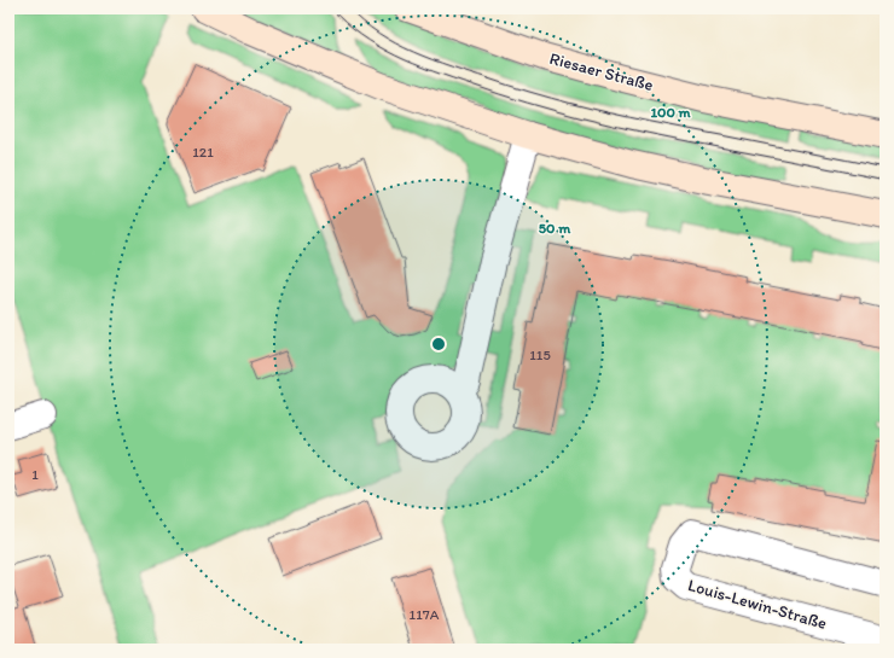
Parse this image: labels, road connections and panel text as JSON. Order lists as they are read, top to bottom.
{
  "streets": {
    "main road": ["Riesaer Straße"],
    "street": ["Louis-Lewin-Straße"]
  },
  "house_numbers": [
    "121",
    "115",
    "1",
    "117A"
  ],
  "rings": ["100 m", "50 m"]
}
